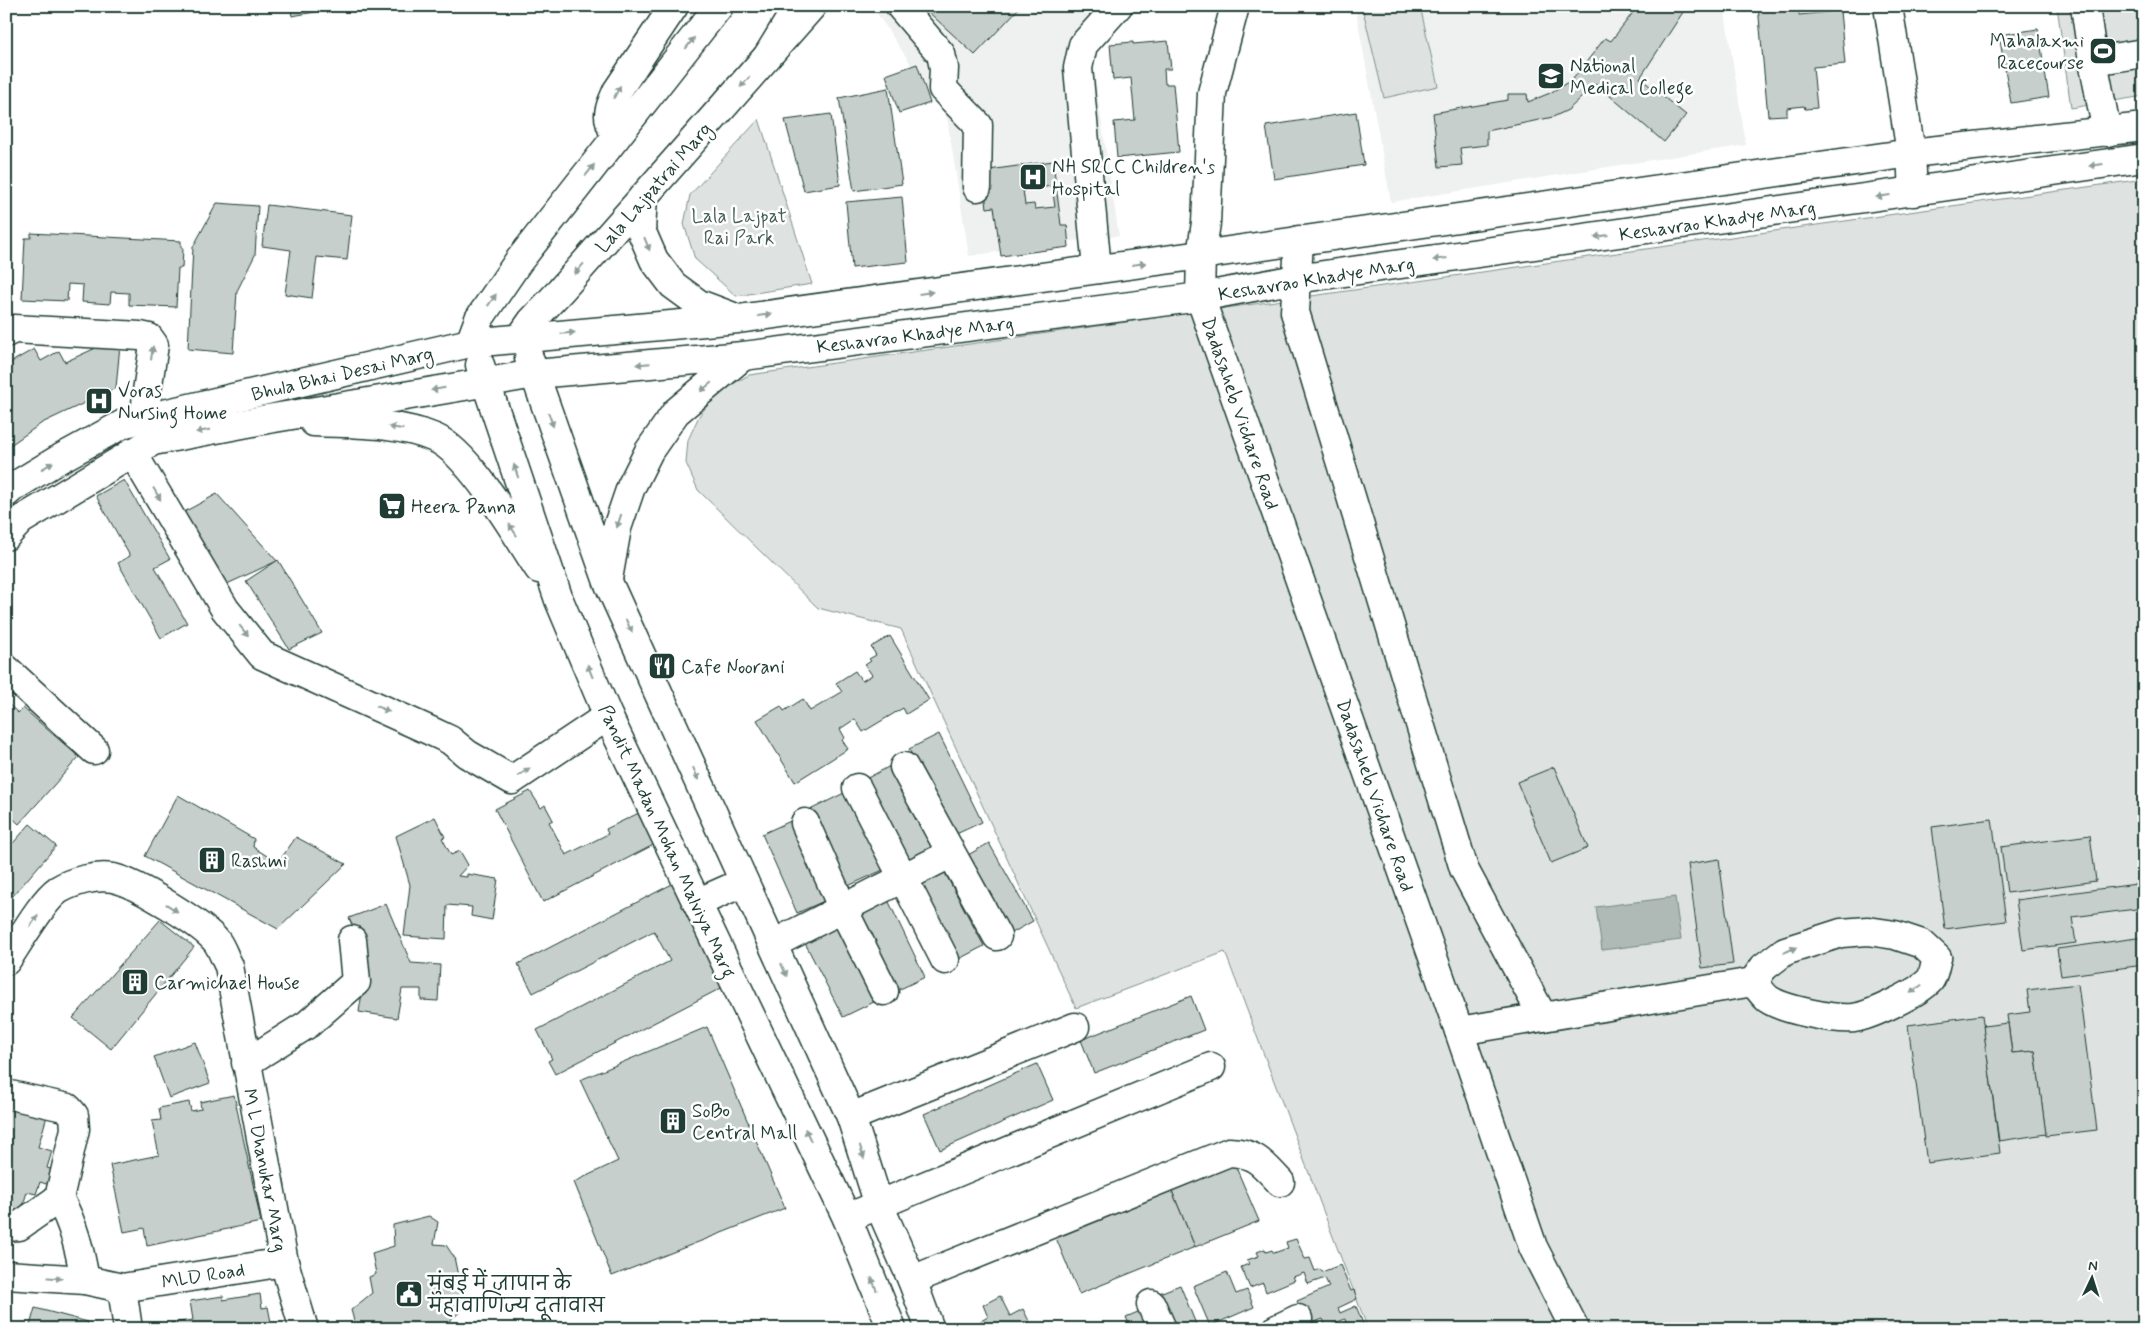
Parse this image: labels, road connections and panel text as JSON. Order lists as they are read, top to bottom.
{
  "streets": {
    "main road": [
      "Lala Lajpatrai Marg",
      "Keshavrao Khadye Marg",
      "Bhula Bhai Desai Marg",
      "Dadasaheb Vichare Road",
      "Pandit Madan Mohan Malviya Marg",
      "M L Dhanukar Marg",
      "MLD Road"
    ]
  },
  "crossings": [
    ["Lala Lajpatrai Marg", "Keshavrao Khadye Marg"],
    ["Lala Lajpatrai Marg", "Bhula Bhai Desai Marg"],
    ["Keshavrao Khadye Marg", "Bhula Bhai Desai Marg"],
    ["Keshavrao Khadye Marg", "Dadasaheb Vichare Road"],
    ["Keshavrao Khadye Marg", "Pandit Madan Mohan Malviya Marg"],
    ["Bhula Bhai Desai Marg", "Pandit Madan Mohan Malviya Marg"],
    ["M L Dhanukar Marg", "MLD Road"]
  ],
  "parks": ["Lala Lajpat Rai Park"],
  "places": {
    "sports": ["Mahalaxmi Racecourse"],
    "school or university": ["National Medical College"],
    "hospital": ["NH SRCC Children's Hospital", "Voras Nursing Home"],
    "supermarket": ["Heera Panna"],
    "restaurant": ["Cafe Noorani"],
    "building": ["Rashmi", "Carmichael House", "SoBo Central Mall"],
    "public building": ["मुंबई में जापान के महावाणिज्य दूतावास"]
  },
  "north": "top"
}
